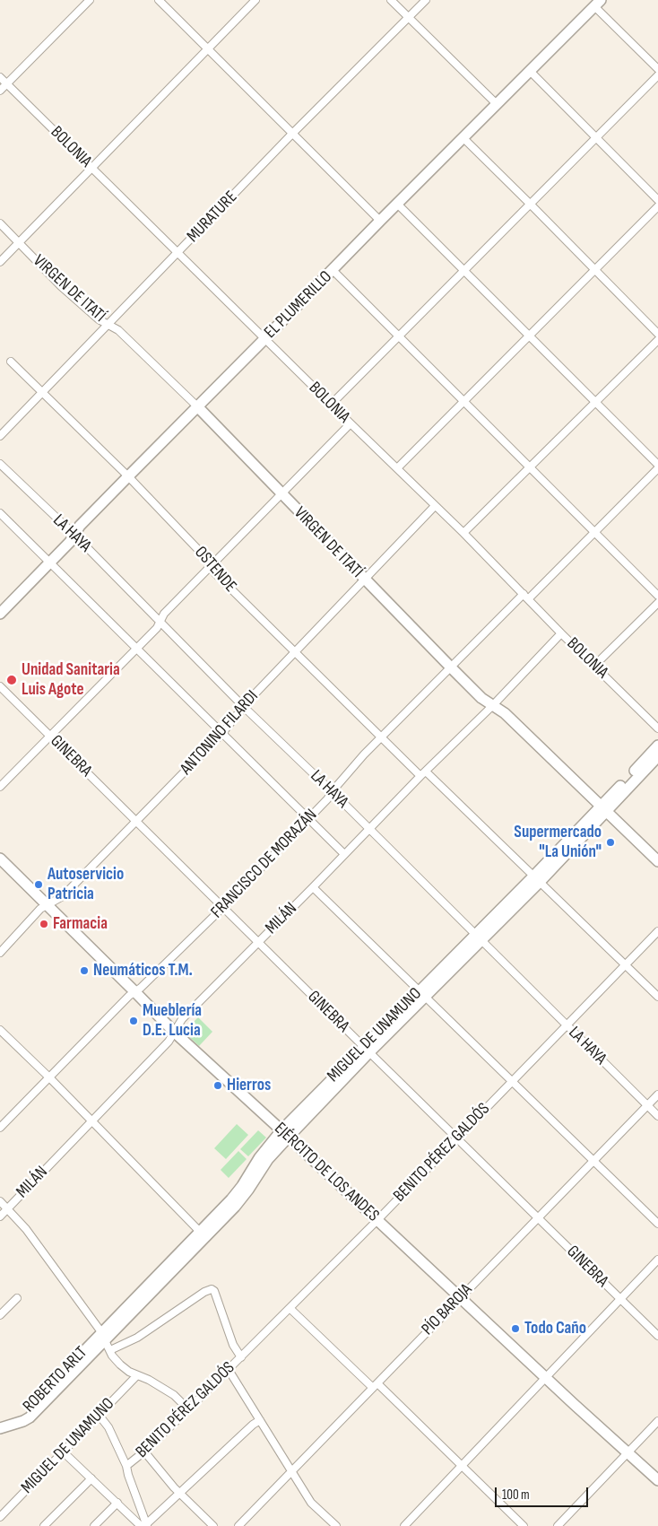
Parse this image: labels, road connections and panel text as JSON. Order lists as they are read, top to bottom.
{
  "streets": {
    "street": [
      "BOLONIA",
      "MURATURE",
      "VIRGEN DE ITATÍ",
      "EL PLUMERILLO",
      "LA HAYA",
      "OSTENDE",
      "ANTONINO FILARDI",
      "GINEBRA",
      "FRANCISCO DE MORAZÁN",
      "MILÁN",
      "MIGUEL DE UNAMUNO",
      "BENITO PÉREZ GALDÓS",
      "EJÉRCITO DE LOS ANDES",
      "PÍO BAROJA",
      "ROBERTO ARLT"
    ]
  },
  "crossings": [
    ["BOLONIA", "MURATURE"],
    ["BOLONIA", "EL PLUMERILLO"],
    ["BOLONIA", "ANTONINO FILARDI"],
    ["BOLONIA", "FRANCISCO DE MORAZÁN"],
    ["BOLONIA", "MILÁN"],
    ["MURATURE", "VIRGEN DE ITATÍ"],
    ["MURATURE", "OSTENDE"],
    ["VIRGEN DE ITATÍ", "EL PLUMERILLO"],
    ["VIRGEN DE ITATÍ", "ANTONINO FILARDI"],
    ["VIRGEN DE ITATÍ", "FRANCISCO DE MORAZÁN"],
    ["VIRGEN DE ITATÍ", "MILÁN"],
    ["VIRGEN DE ITATÍ", "MIGUEL DE UNAMUNO"],
    ["EL PLUMERILLO", "LA HAYA"],
    ["EL PLUMERILLO", "OSTENDE"],
    ["LA HAYA", "ANTONINO FILARDI"],
    ["LA HAYA", "FRANCISCO DE MORAZÁN"],
    ["LA HAYA", "MILÁN"],
    ["LA HAYA", "MIGUEL DE UNAMUNO"],
    ["LA HAYA", "BENITO PÉREZ GALDÓS"],
    ["LA HAYA", "PÍO BAROJA"],
    ["OSTENDE", "ANTONINO FILARDI"],
    ["OSTENDE", "FRANCISCO DE MORAZÁN"],
    ["OSTENDE", "MILÁN"],
    ["OSTENDE", "MIGUEL DE UNAMUNO"],
    ["OSTENDE", "BENITO PÉREZ GALDÓS"],
    ["ANTONINO FILARDI", "GINEBRA"],
    ["ANTONINO FILARDI", "EJÉRCITO DE LOS ANDES"],
    ["GINEBRA", "FRANCISCO DE MORAZÁN"],
    ["GINEBRA", "MILÁN"],
    ["GINEBRA", "MIGUEL DE UNAMUNO"],
    ["GINEBRA", "BENITO PÉREZ GALDÓS"],
    ["GINEBRA", "PÍO BAROJA"],
    ["FRANCISCO DE MORAZÁN", "EJÉRCITO DE LOS ANDES"],
    ["MILÁN", "EJÉRCITO DE LOS ANDES"],
    ["MIGUEL DE UNAMUNO", "EJÉRCITO DE LOS ANDES"],
    ["MIGUEL DE UNAMUNO", "ROBERTO ARLT"],
    ["BENITO PÉREZ GALDÓS", "EJÉRCITO DE LOS ANDES"],
    ["EJÉRCITO DE LOS ANDES", "PÍO BAROJA"]
  ],
  "places": [
    "Unidad Sanitaria Luis Agote",
    "Supermercado \"La Unión\"",
    "Autoservicio Patricia",
    "Farmacia",
    "Neumáticos T.M.",
    "Mueblería D.E. Lucia",
    "Hierros",
    "Todo Caño"
  ],
  "scale_bar": "100 m"
}
